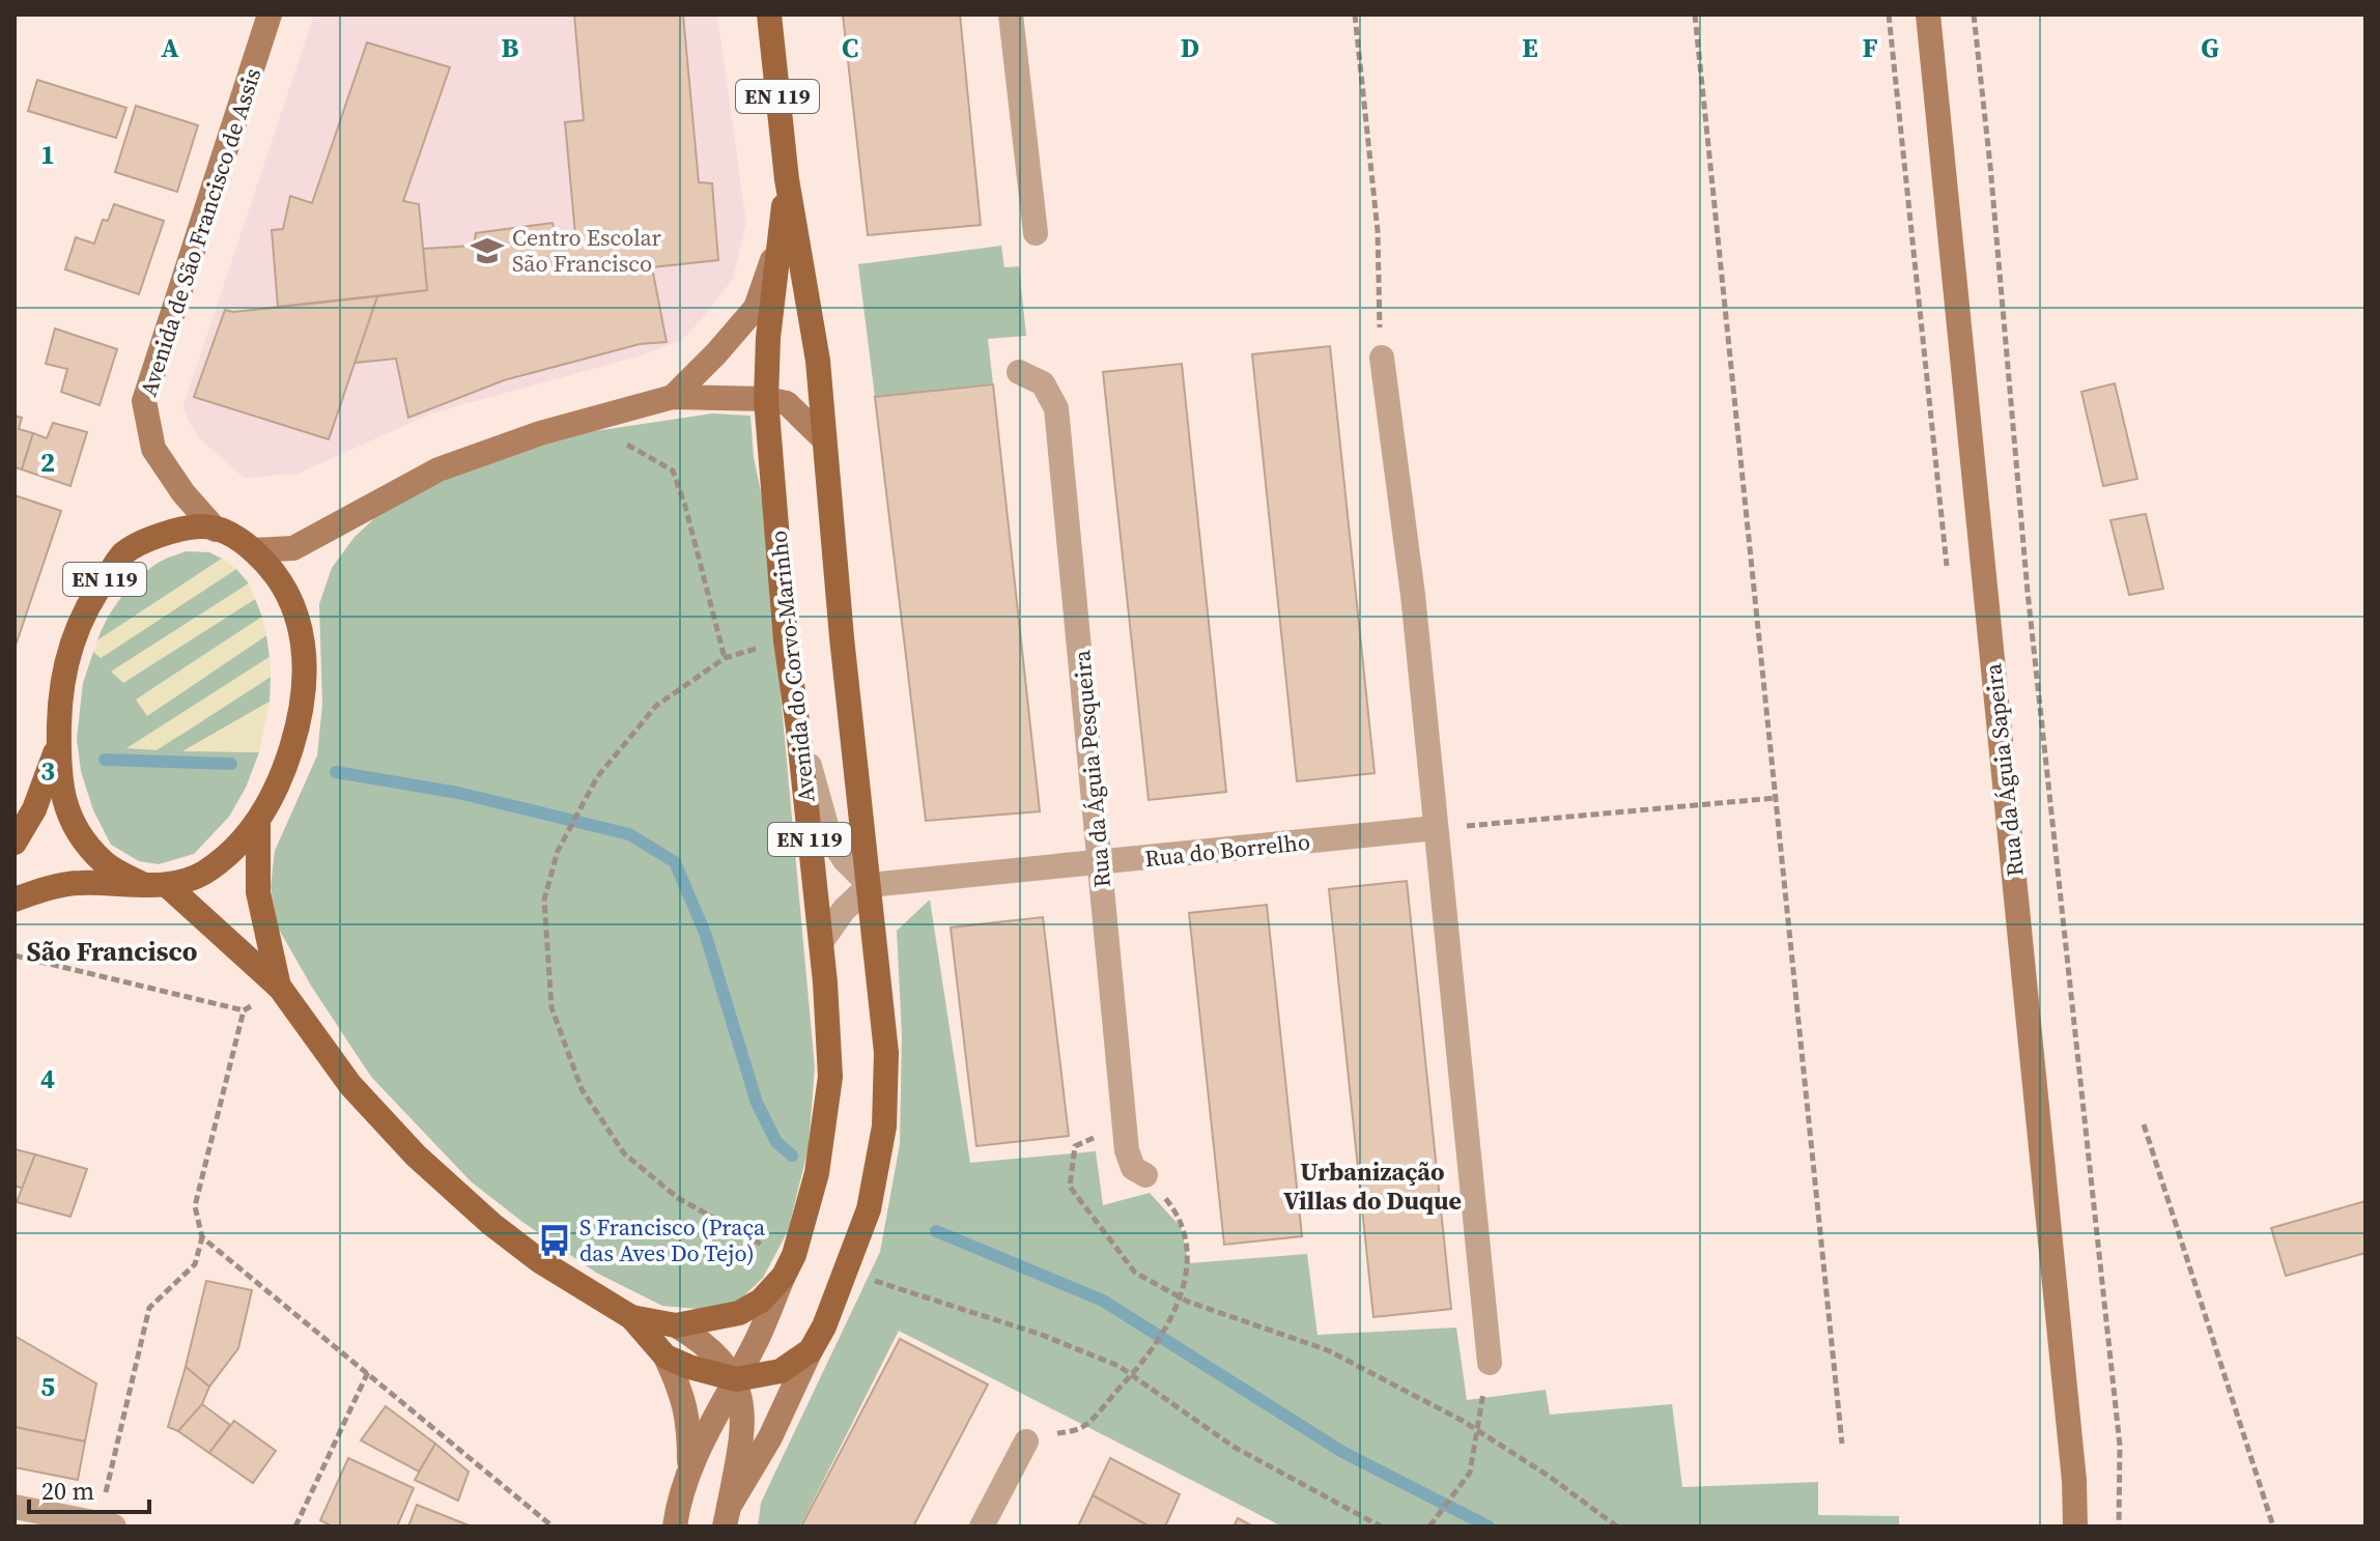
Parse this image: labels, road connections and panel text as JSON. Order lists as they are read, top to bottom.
{
  "streets": {
    "main road": ["EN 119", "Avenida de São Francisco de Assis", "Avenida do Corvo-Marinho"],
    "street": ["Rua da Águia Pesqueira", "Rua da Águia Sapeira", "Rua do Borrelho"]
  },
  "crossings": [
    ["EN 119", "Avenida de São Francisco de Assis"],
    ["EN 119", "Avenida do Corvo-Marinho"],
    ["EN 119", "Rua do Borrelho"],
    ["Rua da Águia Pesqueira", "Rua do Borrelho"]
  ],
  "districts": ["São Francisco", "Urbanização Villas do Duque"],
  "places": {
    "school or university": ["Centro Escolar São Francisco"],
    "bus stop": ["S Francisco (Praça das Aves Do Tejo)"]
  },
  "scale_bar": "20 m",
  "grid": {
    "columns": [
      "A",
      "B",
      "C",
      "D",
      "E",
      "F",
      "G"
    ],
    "rows": [
      "1",
      "2",
      "3",
      "4",
      "5"
    ]
  }
}
